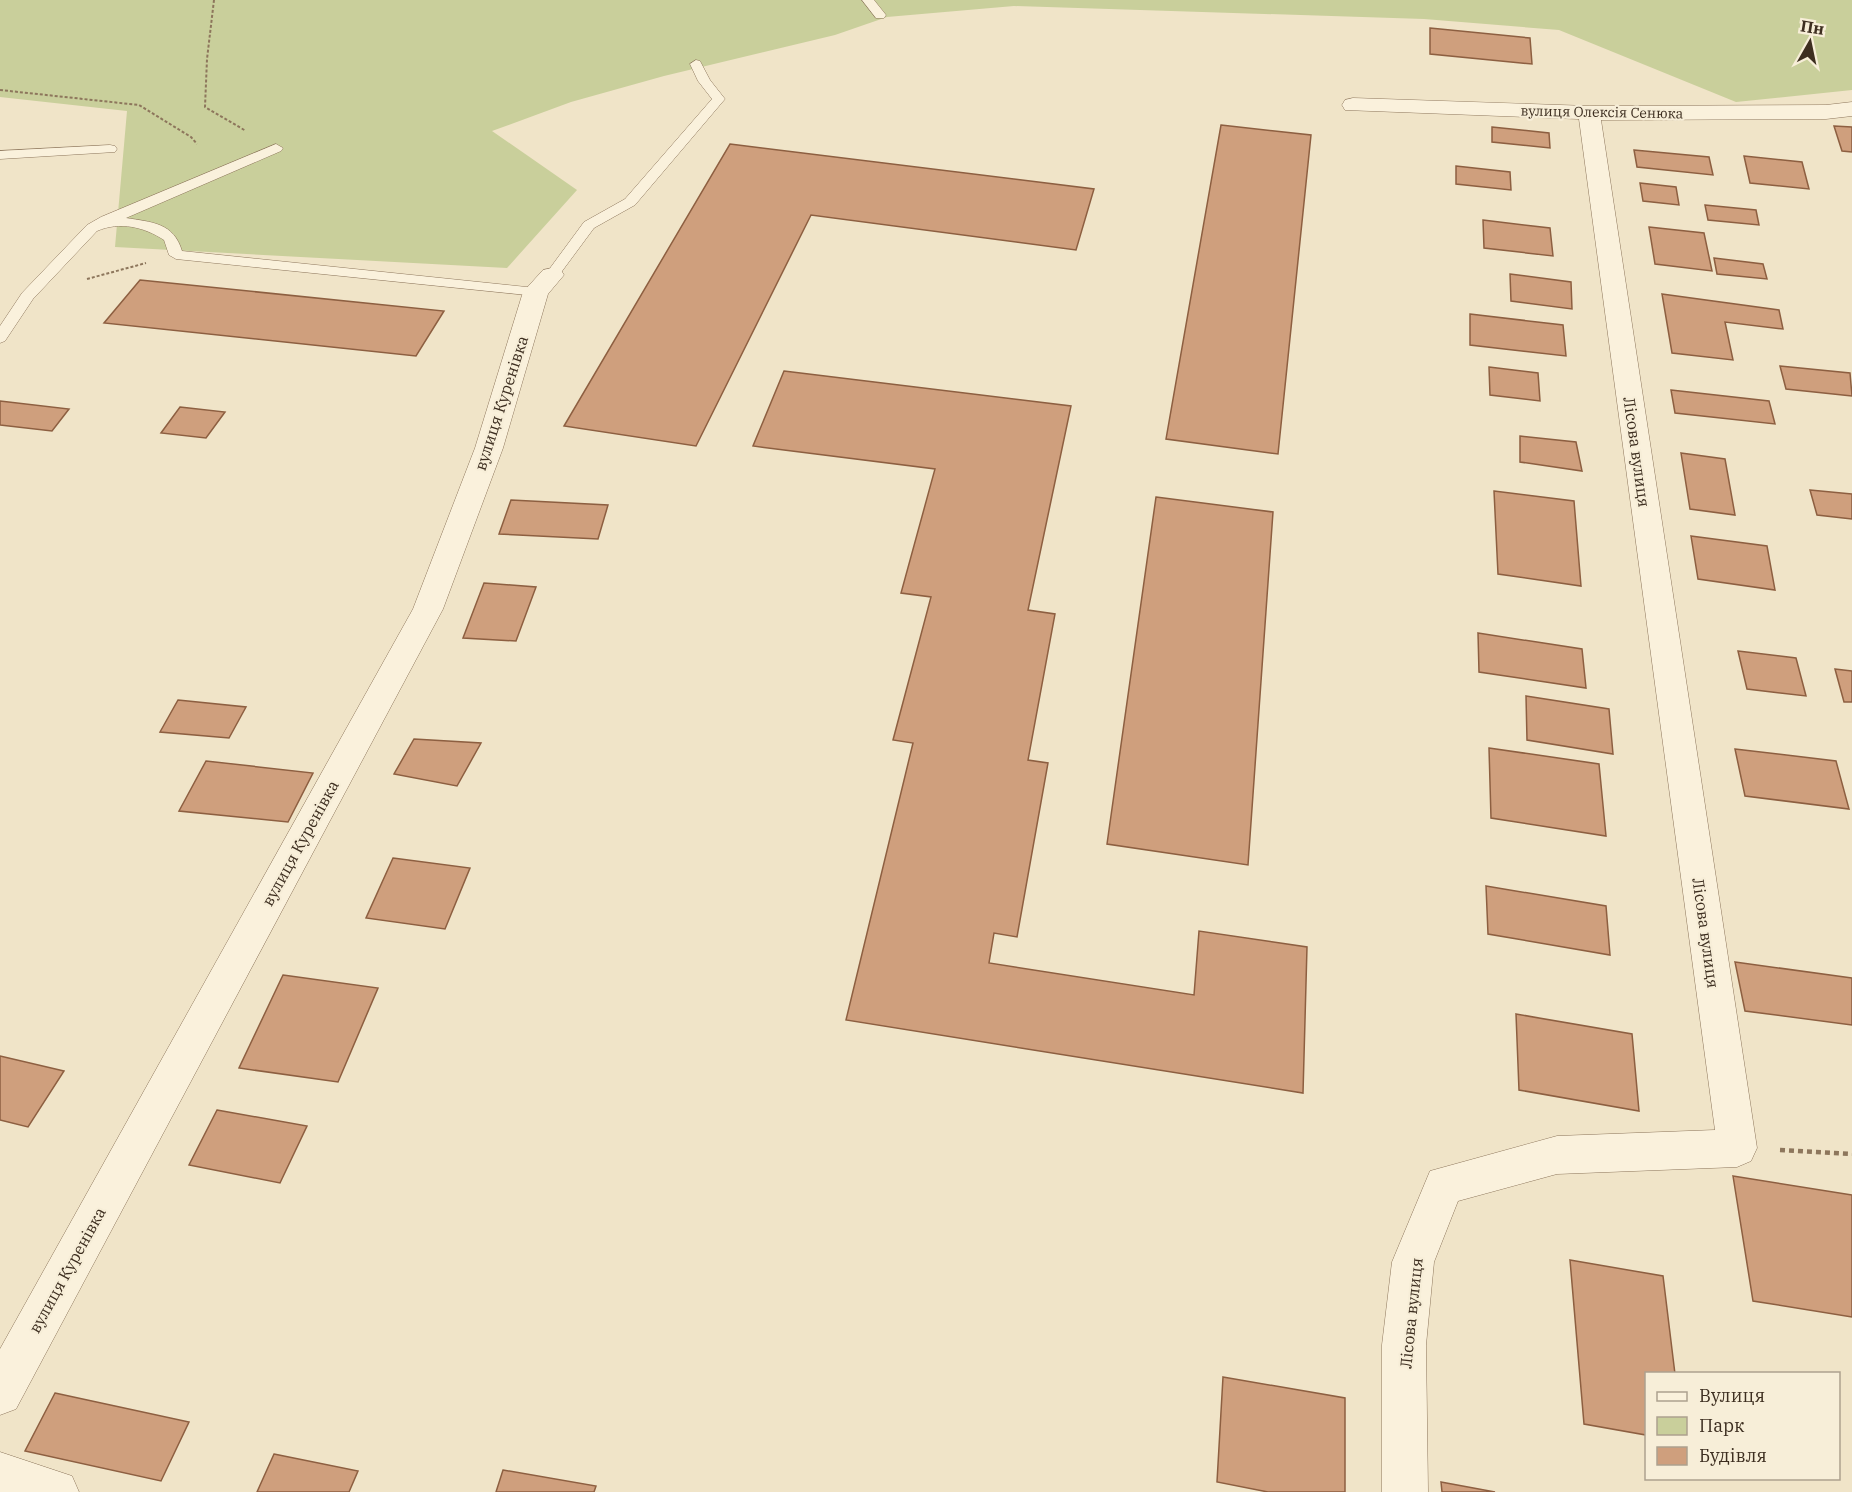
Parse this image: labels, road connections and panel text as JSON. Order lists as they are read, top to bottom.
{
  "streets": {
    "street": ["вулиця Олексія Сенюка", "вулиця Куренівка", "Лісова вулиця"]
  },
  "crossings": [
    ["вулиця Олексія Сенюка", "Лісова вулиця"]
  ],
  "legend": ["Вулиця", "Парк", "Будівля"],
  "north": "top"
}
